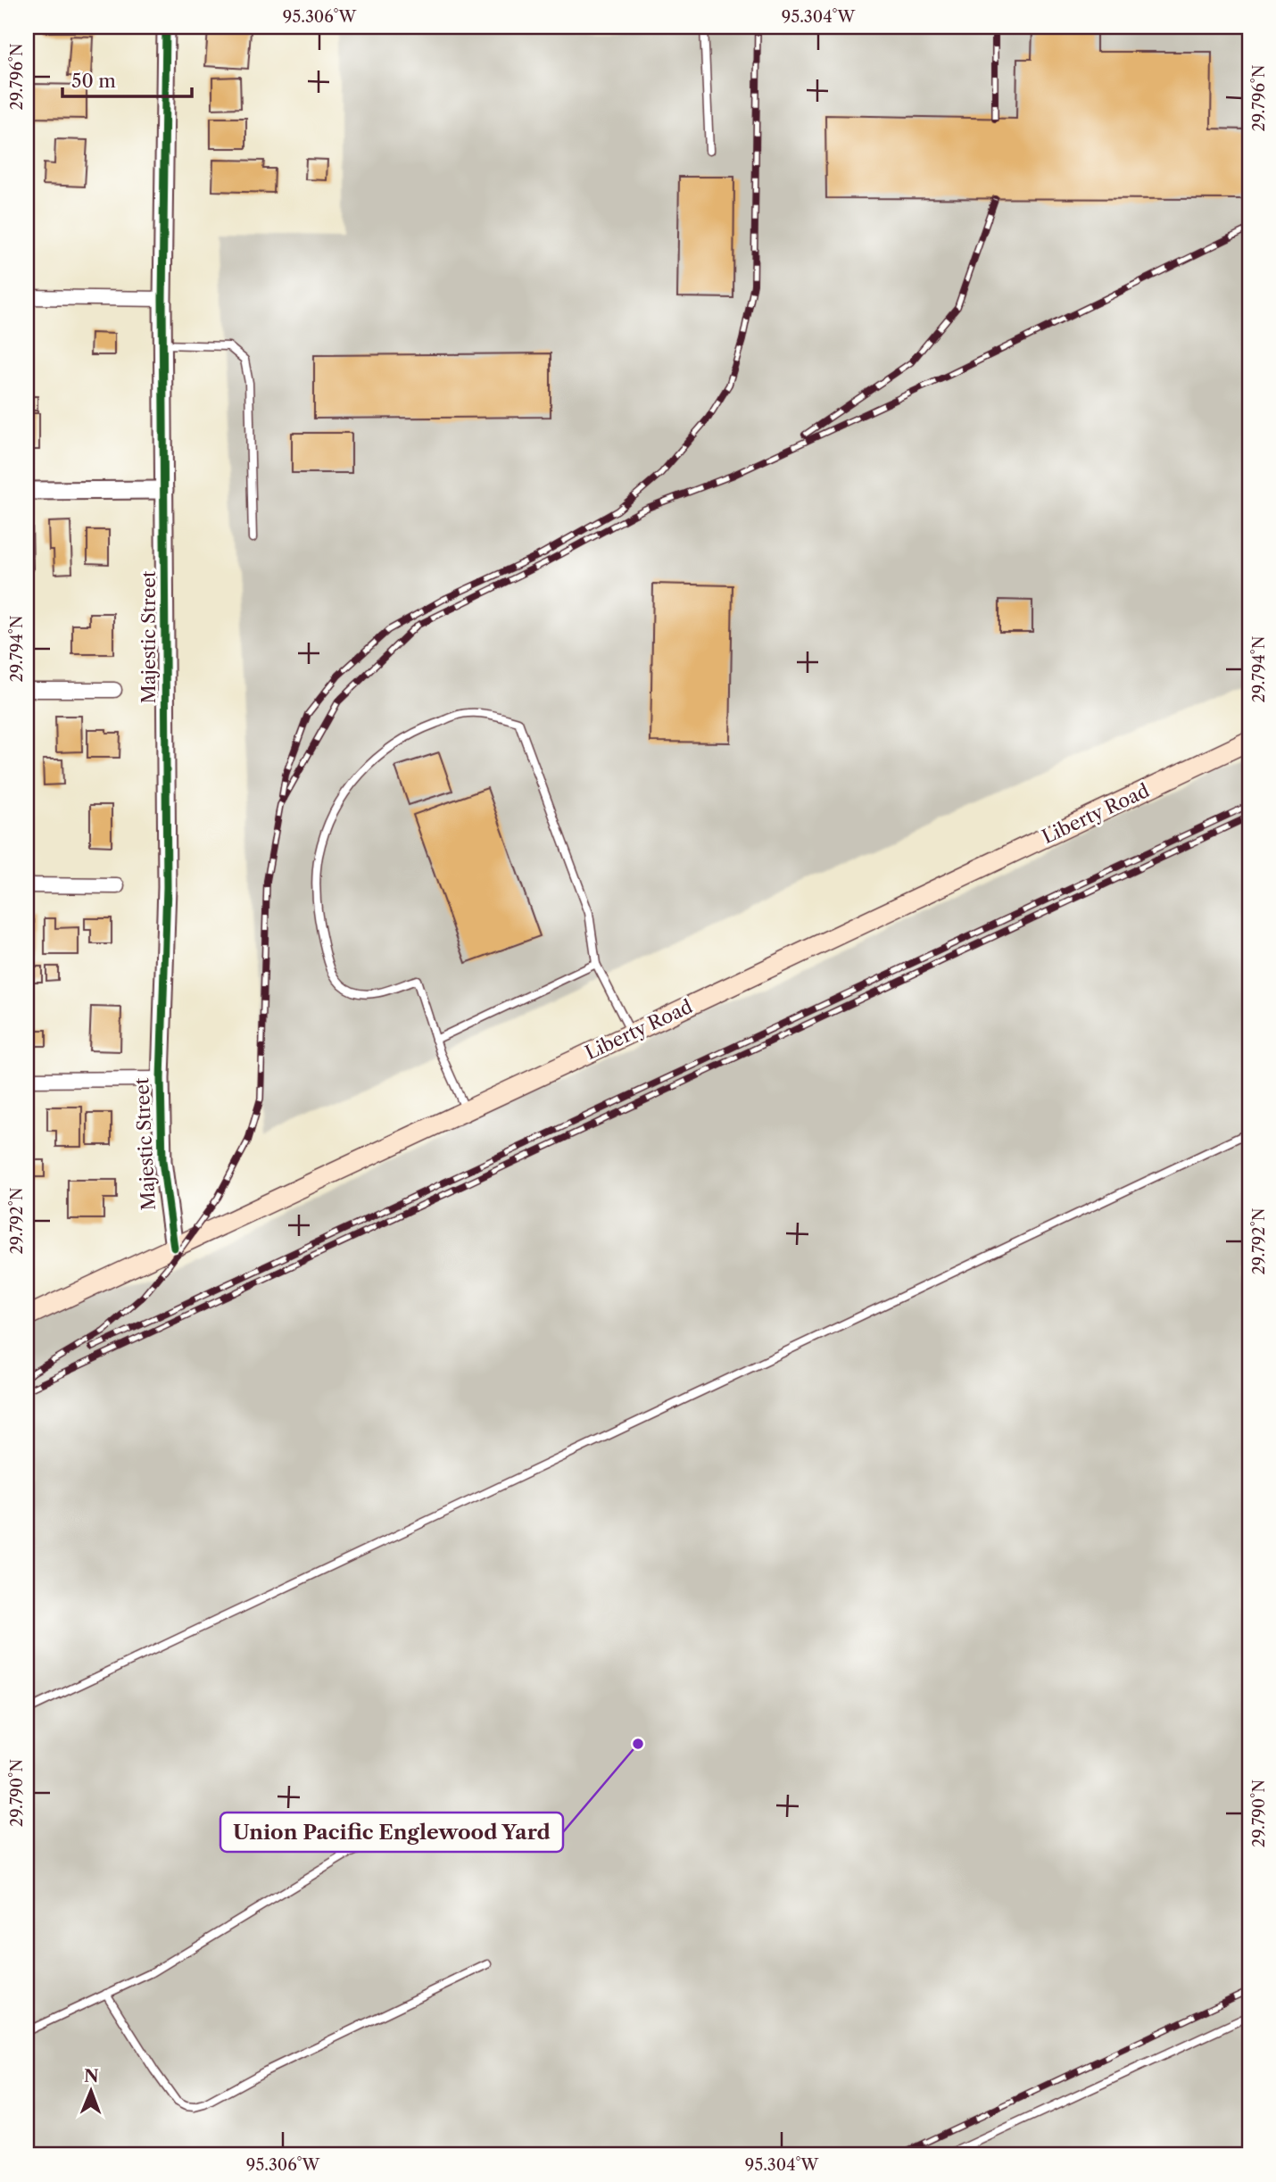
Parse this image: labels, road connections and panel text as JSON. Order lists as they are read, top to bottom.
{
  "streets": {
    "main road": ["Liberty Road"],
    "street": ["Majestic Street"]
  },
  "crossings": [
    ["Majestic Street", "Liberty Road"]
  ],
  "places": ["Union Pacific Englewood Yard"],
  "scale_bar": "50 m",
  "north": "top",
  "coordinates": [
    "95.306°W",
    "95.304°W",
    "29.796°N",
    "29.794°N",
    "29.792°N",
    "29.790°N"
  ]
}
